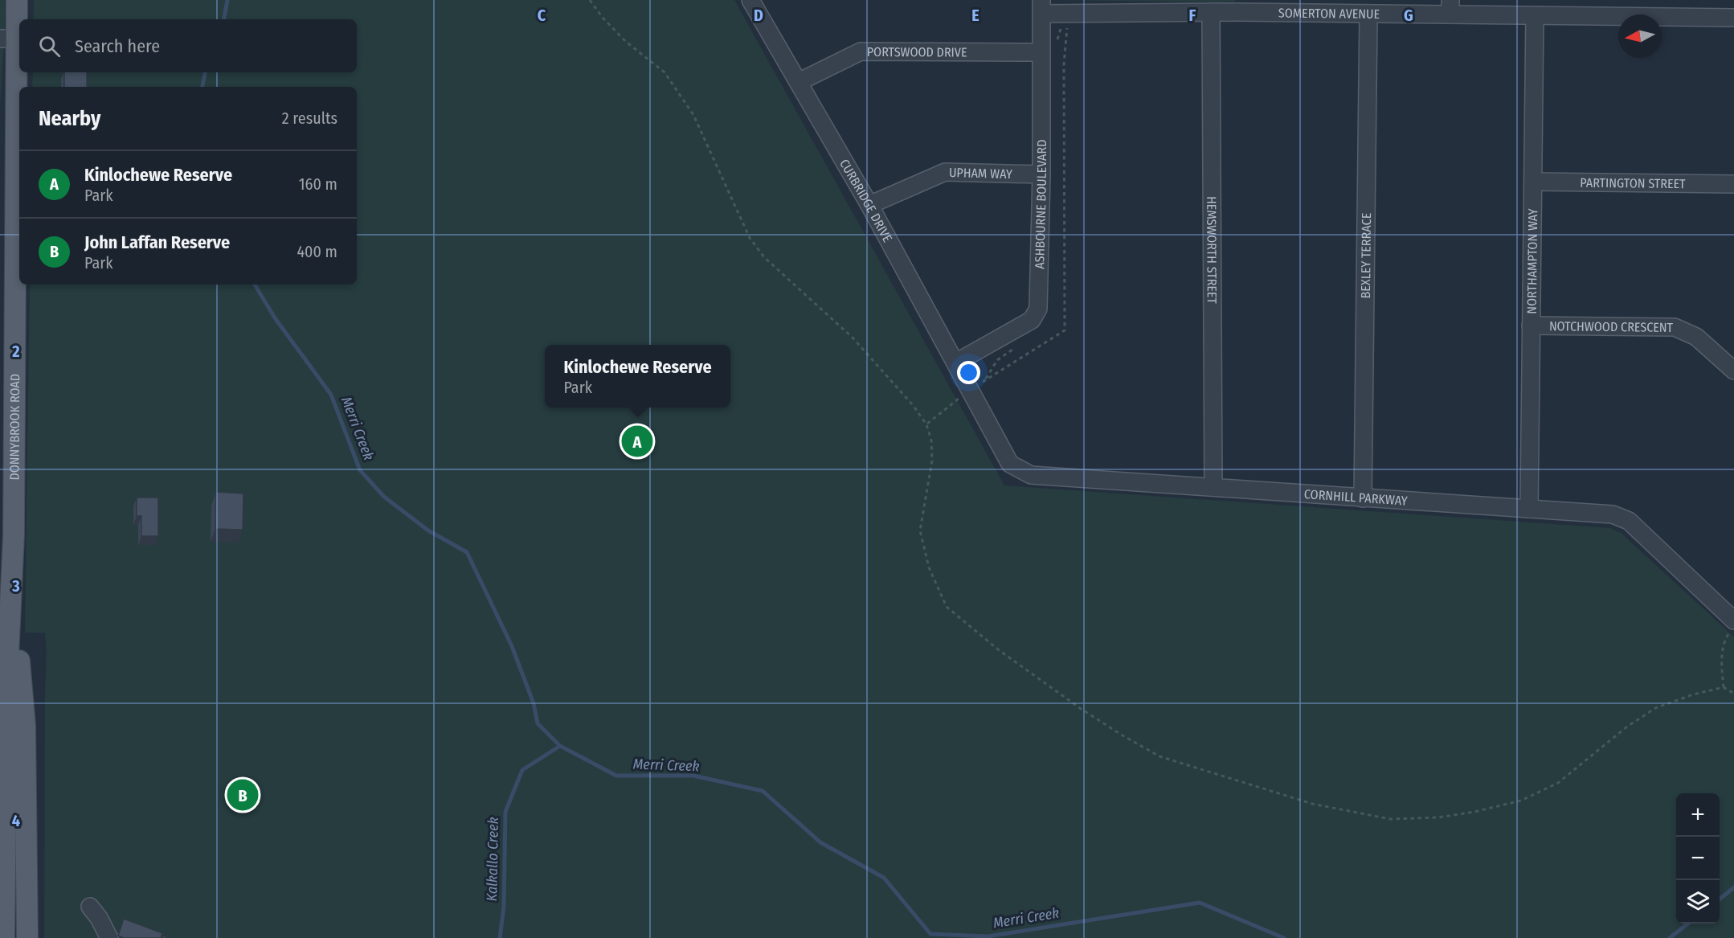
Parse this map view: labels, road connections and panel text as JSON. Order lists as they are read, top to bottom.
{
  "streets": {
    "main road": ["DONNYBROOK ROAD"],
    "street": [
      "SOMERTON AVENUE",
      "PORTSWOOD DRIVE",
      "UPHAM WAY",
      "PARTINGTON STREET",
      "CURBRIDGE DRIVE",
      "ASHBOURNE BOULEVARD",
      "HEMSWORTH STREET",
      "BEXLEY TERRACE",
      "NORTHAMPTON WAY",
      "NOTCHWOOD CRESCENT",
      "CORNHILL PARKWAY"
    ]
  },
  "crossings": [
    ["SOMERTON AVENUE", "ASHBOURNE BOULEVARD"],
    ["SOMERTON AVENUE", "HEMSWORTH STREET"],
    ["SOMERTON AVENUE", "BEXLEY TERRACE"],
    ["SOMERTON AVENUE", "NORTHAMPTON WAY"],
    ["PORTSWOOD DRIVE", "CURBRIDGE DRIVE"],
    ["PORTSWOOD DRIVE", "ASHBOURNE BOULEVARD"],
    ["UPHAM WAY", "CURBRIDGE DRIVE"],
    ["UPHAM WAY", "ASHBOURNE BOULEVARD"],
    ["PARTINGTON STREET", "NORTHAMPTON WAY"],
    ["CURBRIDGE DRIVE", "ASHBOURNE BOULEVARD"],
    ["CURBRIDGE DRIVE", "CORNHILL PARKWAY"],
    ["HEMSWORTH STREET", "CORNHILL PARKWAY"],
    ["BEXLEY TERRACE", "CORNHILL PARKWAY"],
    ["NORTHAMPTON WAY", "NOTCHWOOD CRESCENT"],
    ["NORTHAMPTON WAY", "CORNHILL PARKWAY"]
  ],
  "water": ["Merri Creek", "Kalkallo Creek"],
  "north": "left",
  "page": {
    "search": "Search here",
    "heading": ["Nearby", "2 results"],
    "list": [
      {
        "mark": "A",
        "name": "Kinlochewe Reserve",
        "note": "Park",
        "value": "160 m"
      },
      {
        "mark": "B",
        "name": "John Laffan Reserve",
        "note": "Park",
        "value": "400 m"
      }
    ],
    "popup": ["Kinlochewe Reserve", "Park"],
    "pins": ["A", "B"],
    "map_buttons": ["+", "−"]
  },
  "grid": {
    "columns": [
      "C",
      "D",
      "E",
      "F",
      "G"
    ],
    "rows": ["2", "3", "4"]
  }
}
